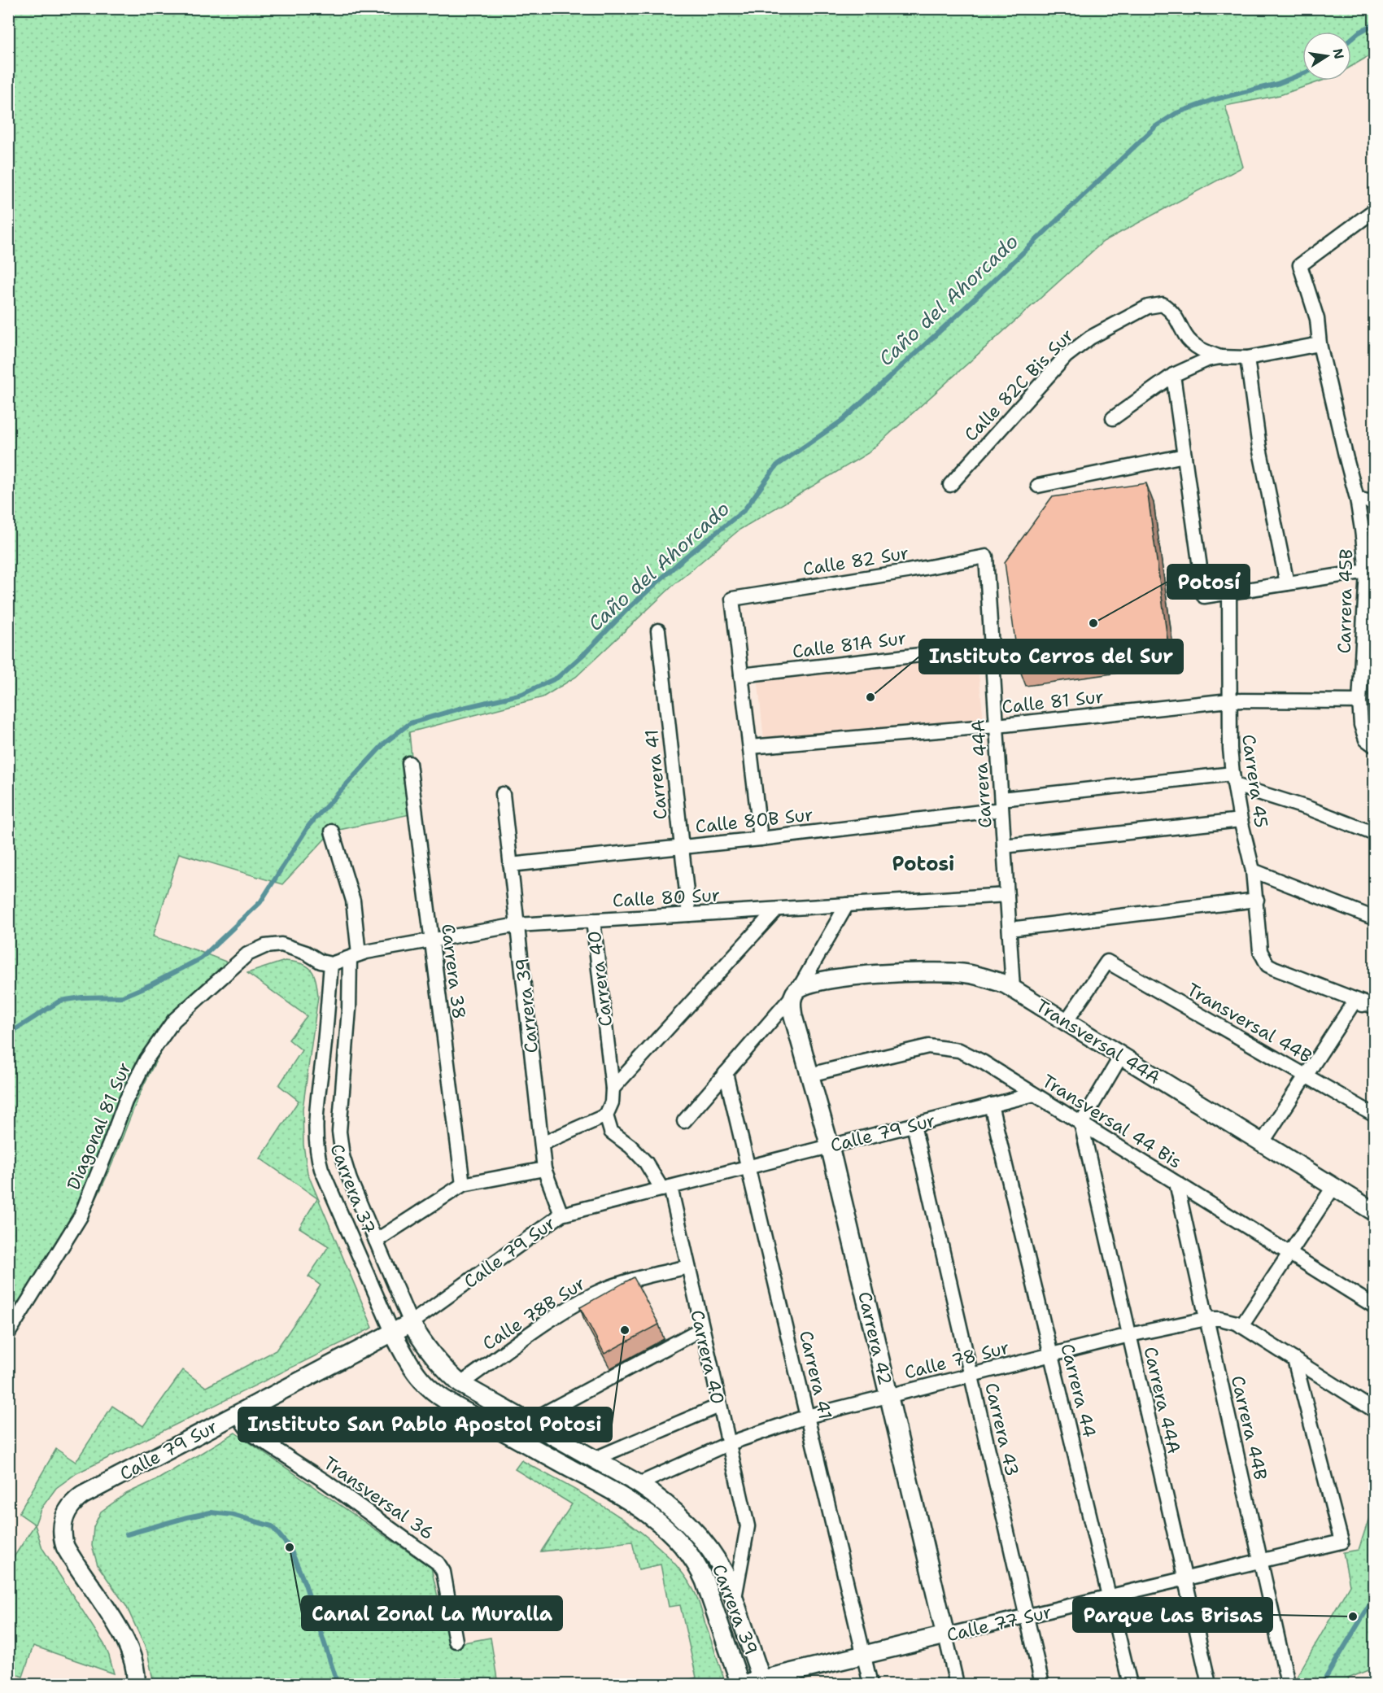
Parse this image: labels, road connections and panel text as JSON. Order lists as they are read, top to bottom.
{
  "streets": {
    "street": [
      "Calle 82C Bis Sur",
      "Calle 82 Sur",
      "Carrera 45B",
      "Calle 81A Sur",
      "Calle 81 Sur",
      "Carrera 44A",
      "Carrera 41",
      "Carrera 45",
      "Calle 80B Sur",
      "Calle 80 Sur",
      "Carrera 38",
      "Carrera 40",
      "Carrera 39",
      "Transversal 44B",
      "Transversal 44A",
      "Transversal 44 Bis",
      "Diagonal 81 Sur",
      "Calle 79 Sur",
      "Carrera 37",
      "Calle 78B Sur",
      "Carrera 42",
      "Calle 78 Sur",
      "Carrera 44",
      "Carrera 44B",
      "Carrera 43",
      "Transversal 36",
      "Calle 77 Sur"
    ]
  },
  "crossings": [
    ["Calle 82 Sur", "Calle 81A Sur"],
    ["Calle 82 Sur", "Carrera 44A"],
    ["Carrera 45B", "Calle 81 Sur"],
    ["Calle 81A Sur", "Carrera 44A"],
    ["Calle 81 Sur", "Carrera 44A"],
    ["Calle 81 Sur", "Carrera 45"],
    ["Carrera 44A", "Calle 80B Sur"],
    ["Carrera 44A", "Calle 80 Sur"],
    ["Carrera 44A", "Transversal 44A"],
    ["Carrera 44A", "Transversal 44 Bis"],
    ["Carrera 44A", "Calle 78 Sur"],
    ["Carrera 44A", "Calle 77 Sur"],
    ["Carrera 41", "Calle 80B Sur"],
    ["Carrera 41", "Calle 80 Sur"],
    ["Carrera 41", "Calle 79 Sur"],
    ["Carrera 41", "Calle 78 Sur"],
    ["Carrera 41", "Calle 77 Sur"],
    ["Carrera 45", "Calle 80B Sur"],
    ["Calle 80B Sur", "Carrera 39"],
    ["Calle 80 Sur", "Carrera 38"],
    ["Calle 80 Sur", "Carrera 40"],
    ["Calle 80 Sur", "Carrera 39"],
    ["Calle 80 Sur", "Diagonal 81 Sur"],
    ["Calle 80 Sur", "Carrera 37"],
    ["Carrera 40", "Carrera 39"],
    ["Carrera 40", "Calle 79 Sur"],
    ["Carrera 40", "Calle 78B Sur"],
    ["Carrera 40", "Calle 78 Sur"],
    ["Carrera 39", "Calle 79 Sur"],
    ["Carrera 39", "Carrera 37"],
    ["Carrera 39", "Calle 78B Sur"],
    ["Carrera 39", "Calle 78 Sur"],
    ["Carrera 39", "Calle 77 Sur"],
    ["Transversal 44B", "Transversal 44A"],
    ["Transversal 44A", "Carrera 42"],
    ["Transversal 44 Bis", "Calle 79 Sur"],
    ["Transversal 44 Bis", "Carrera 42"],
    ["Transversal 44 Bis", "Carrera 44B"],
    ["Diagonal 81 Sur", "Carrera 37"],
    ["Calle 79 Sur", "Carrera 37"],
    ["Calle 79 Sur", "Carrera 42"],
    ["Calle 79 Sur", "Carrera 44"],
    ["Calle 79 Sur", "Carrera 43"],
    ["Calle 79 Sur", "Transversal 36"],
    ["Carrera 42", "Calle 78 Sur"],
    ["Carrera 42", "Calle 77 Sur"],
    ["Calle 78 Sur", "Carrera 44"],
    ["Calle 78 Sur", "Carrera 44B"],
    ["Calle 78 Sur", "Carrera 43"],
    ["Calle 78 Sur", "Calle 77 Sur"],
    ["Carrera 44", "Calle 77 Sur"],
    ["Carrera 44B", "Calle 77 Sur"],
    ["Carrera 43", "Calle 77 Sur"]
  ],
  "districts": ["Potosi"],
  "water": ["Caño del Ahorcado"],
  "places": [
    "Potosí",
    "Instituto Cerros del Sur",
    "Instituto San Pablo Apostol Potosi",
    "Canal Zonal La Muralla",
    "Parque Las Brisas"
  ],
  "north": "right"
}
